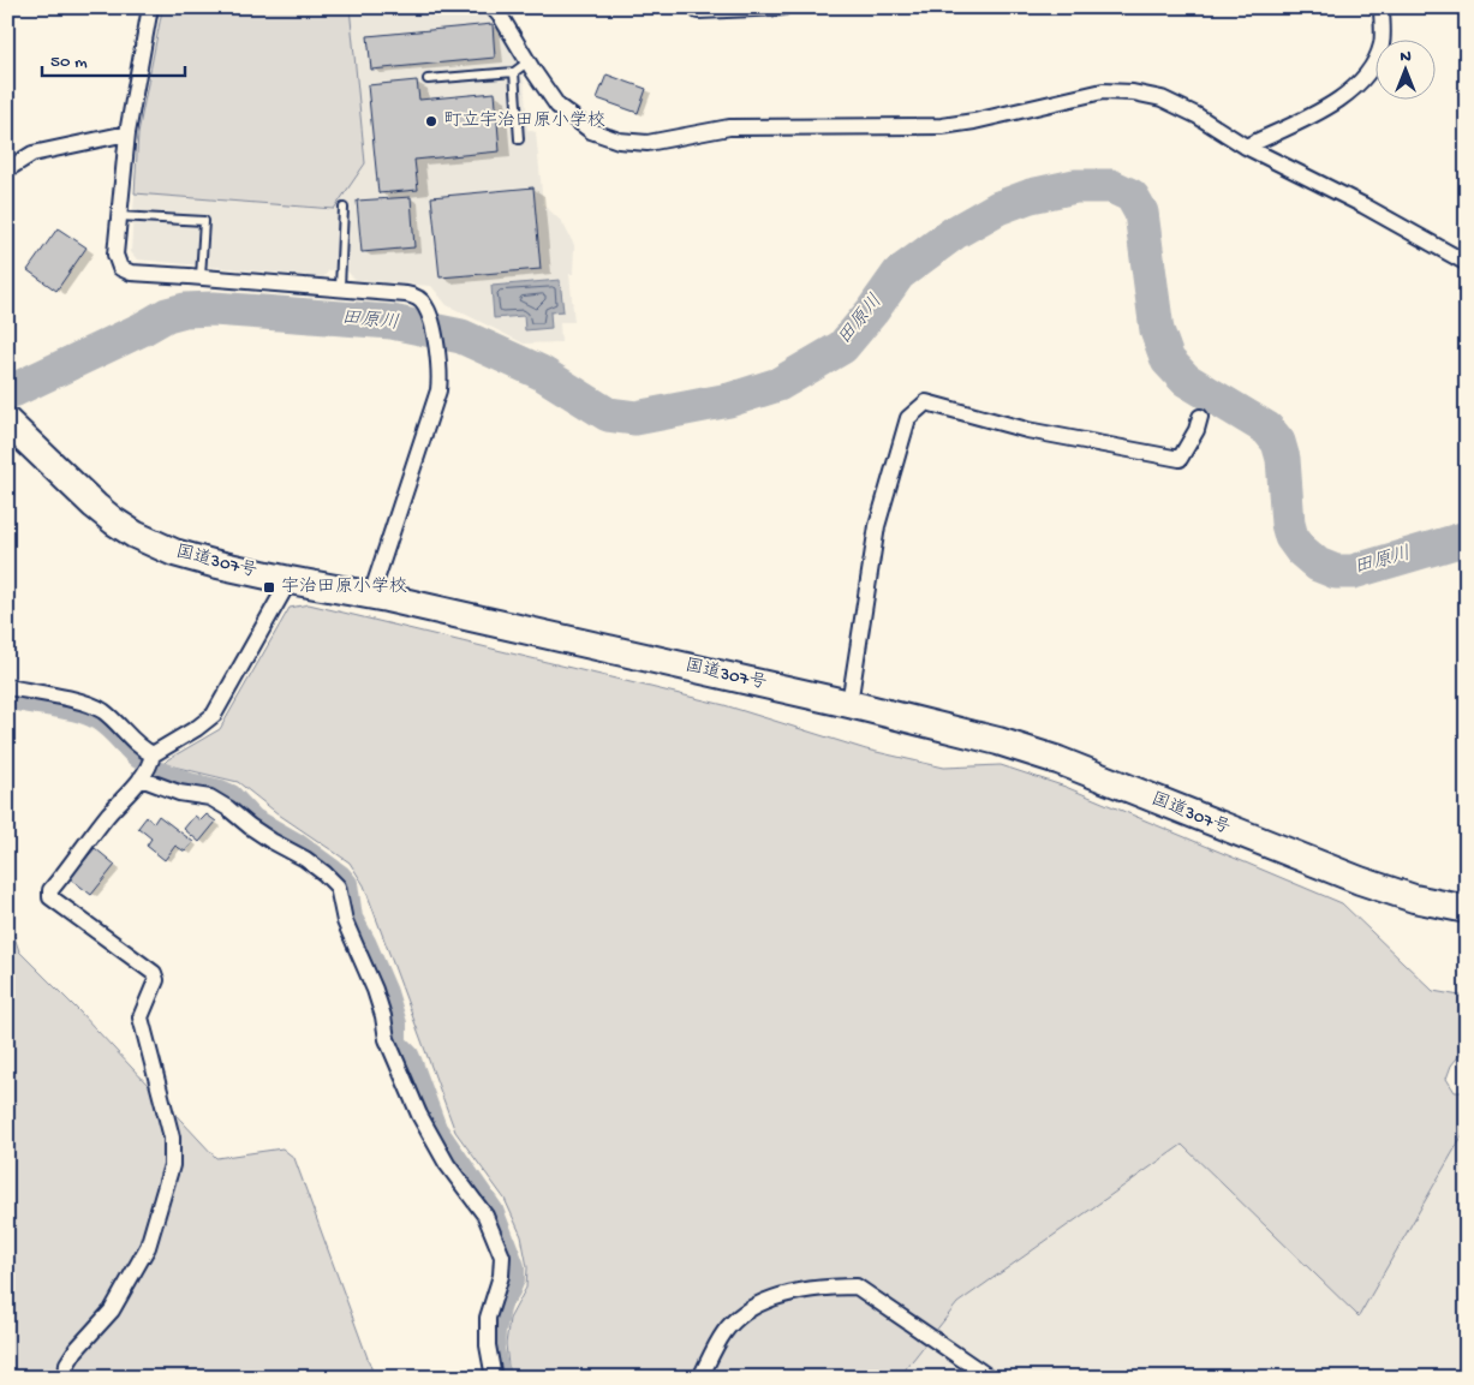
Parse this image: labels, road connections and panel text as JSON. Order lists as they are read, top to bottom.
{
  "streets": {
    "highway": ["国道307号"]
  },
  "water": ["田原川"],
  "places": {
    "other": ["町立宇治田原小学校"],
    "transit": ["宇治田原小学校"]
  },
  "scale_bar": "50 m",
  "north": "top"
}
